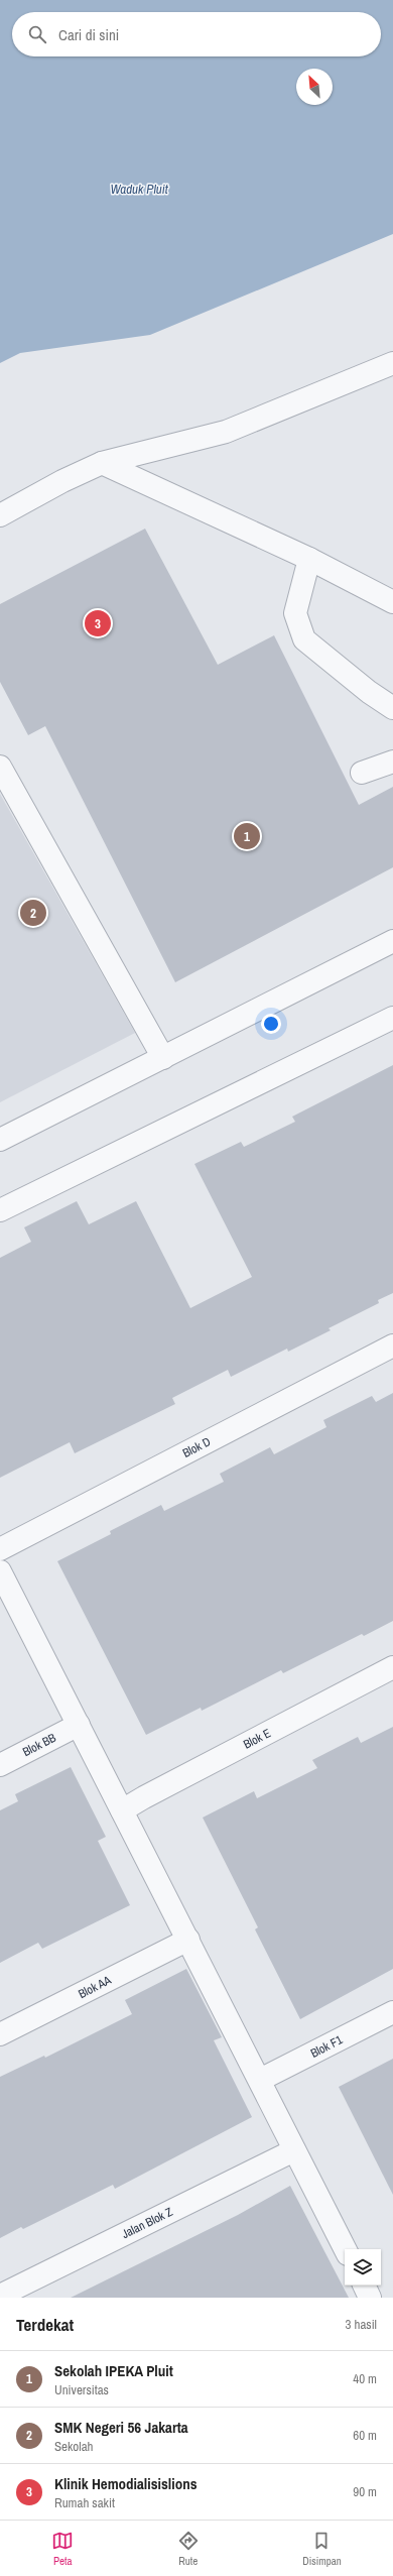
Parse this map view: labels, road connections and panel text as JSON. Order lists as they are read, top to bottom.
{
  "streets": {
    "street": [
      "Blok D",
      "Blok E",
      "Blok BB",
      "Blok AA",
      "Blok F1",
      "Jalan Blok Z"
    ]
  },
  "water": ["Waduk Pluit"],
  "north": "top left",
  "page": {
    "search": "Cari di sini",
    "pins": ["3", "1", "2"],
    "heading": ["Terdekat", "3 hasil"],
    "list": [
      {
        "mark": "1",
        "name": "Sekolah IPEKA Pluit",
        "note": "Universitas",
        "value": "40 m"
      },
      {
        "mark": "2",
        "name": "SMK Negeri 56 Jakarta",
        "note": "Sekolah",
        "value": "60 m"
      },
      {
        "mark": "3",
        "name": "Klinik Hemodialisislions",
        "note": "Rumah sakit",
        "value": "90 m"
      }
    ],
    "nav": ["Peta", "Rute", "Disimpan"]
  }
}
